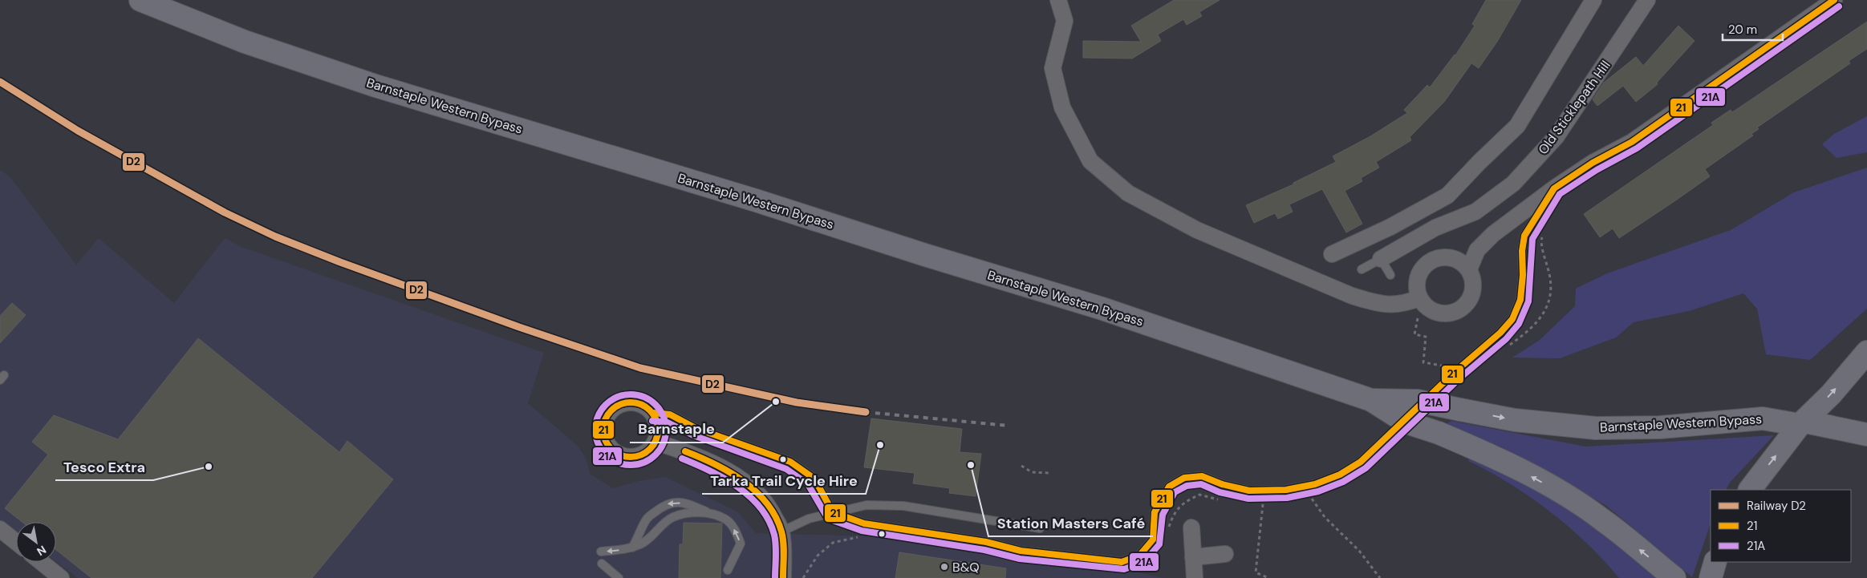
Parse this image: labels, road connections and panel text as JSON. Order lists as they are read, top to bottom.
{
  "streets": {
    "main road": ["Barnstaple Western Bypass"],
    "street": ["Old Sticklepath Hill"]
  },
  "places": [
    "Barnstaple",
    "Tarka Trail Cycle Hire",
    "Station Masters Café",
    "Tesco Extra",
    "B&Q"
  ],
  "lines": ["transit line 21", "transit line 21A", "rail line D2"],
  "legend": ["Railway D2", "21", "21A"],
  "scale_bar": "20 m",
  "north": "bottom right"
}
